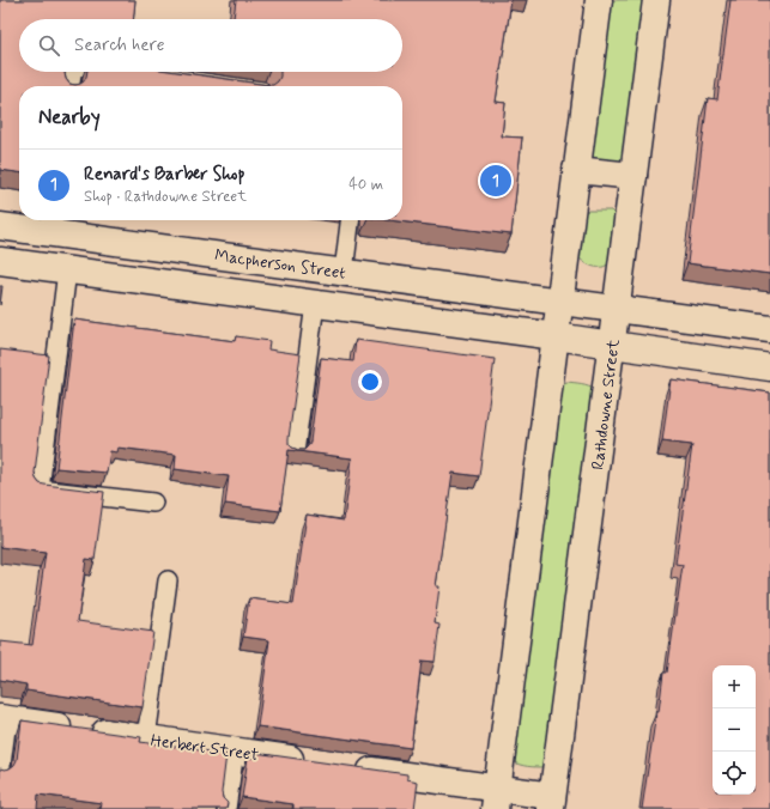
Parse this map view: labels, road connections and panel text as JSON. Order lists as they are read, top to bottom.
{
  "streets": {
    "street": ["Macpherson Street", "Rathdowne Street", "Herbert Street"]
  },
  "crossings": [
    ["Macpherson Street", "Rathdowne Street"]
  ],
  "page": {
    "search": "Search here",
    "heading": "Nearby",
    "list": [
      {
        "mark": "1",
        "name": "Renard's Barber Shop",
        "note": "Shop · Rathdowne Street",
        "value": "40 m"
      }
    ],
    "pins": "1",
    "map_buttons": ["+", "−"]
  }
}
